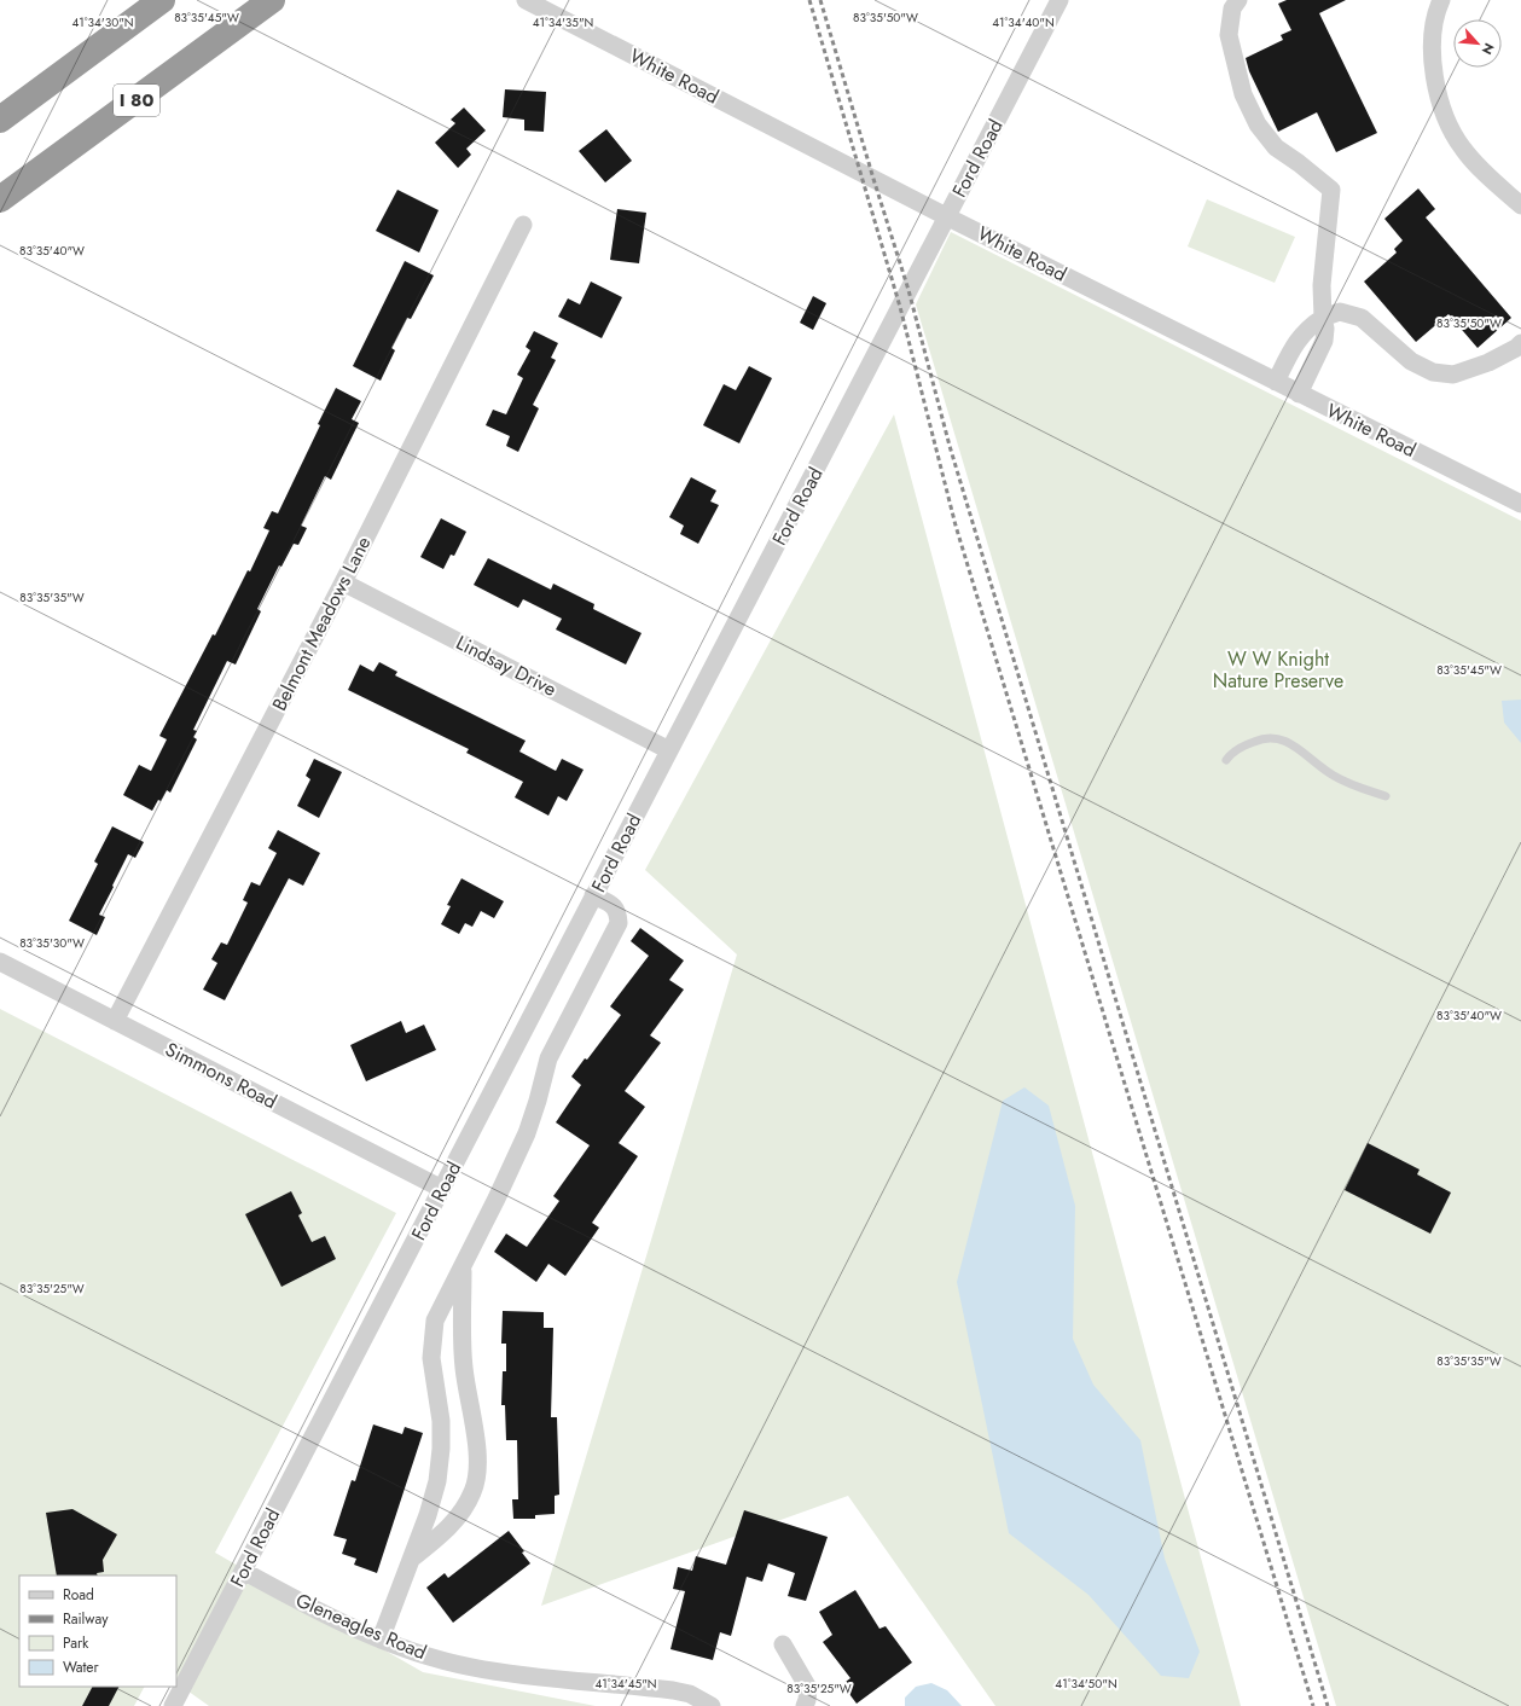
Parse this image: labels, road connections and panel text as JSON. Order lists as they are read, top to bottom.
{
  "streets": {
    "highway": ["I 80"],
    "street": [
      "White Road",
      "Ford Road",
      "Belmont Meadows Lane",
      "Lindsay Drive",
      "Simmons Road",
      "Gleneagles Road"
    ]
  },
  "crossings": [
    ["White Road", "Ford Road"],
    ["Ford Road", "Lindsay Drive"],
    ["Ford Road", "Simmons Road"],
    ["Ford Road", "Gleneagles Road"],
    ["Belmont Meadows Lane", "Lindsay Drive"],
    ["Belmont Meadows Lane", "Simmons Road"]
  ],
  "parks": ["W W Knight Nature Preserve"],
  "legend": [
    "Road",
    "Railway",
    "Park",
    "Water"
  ],
  "north": "bottom right",
  "coordinates": [
    "83°35'45\"W",
    "83°35'50\"W",
    "41°34'30\"N",
    "41°34'35\"N",
    "41°34'40\"N",
    "83°35'40\"W",
    "83°35'35\"W",
    "83°35'30\"W",
    "83°35'25\"W",
    "41°34'45\"N",
    "41°34'50\"N"
  ]
}
